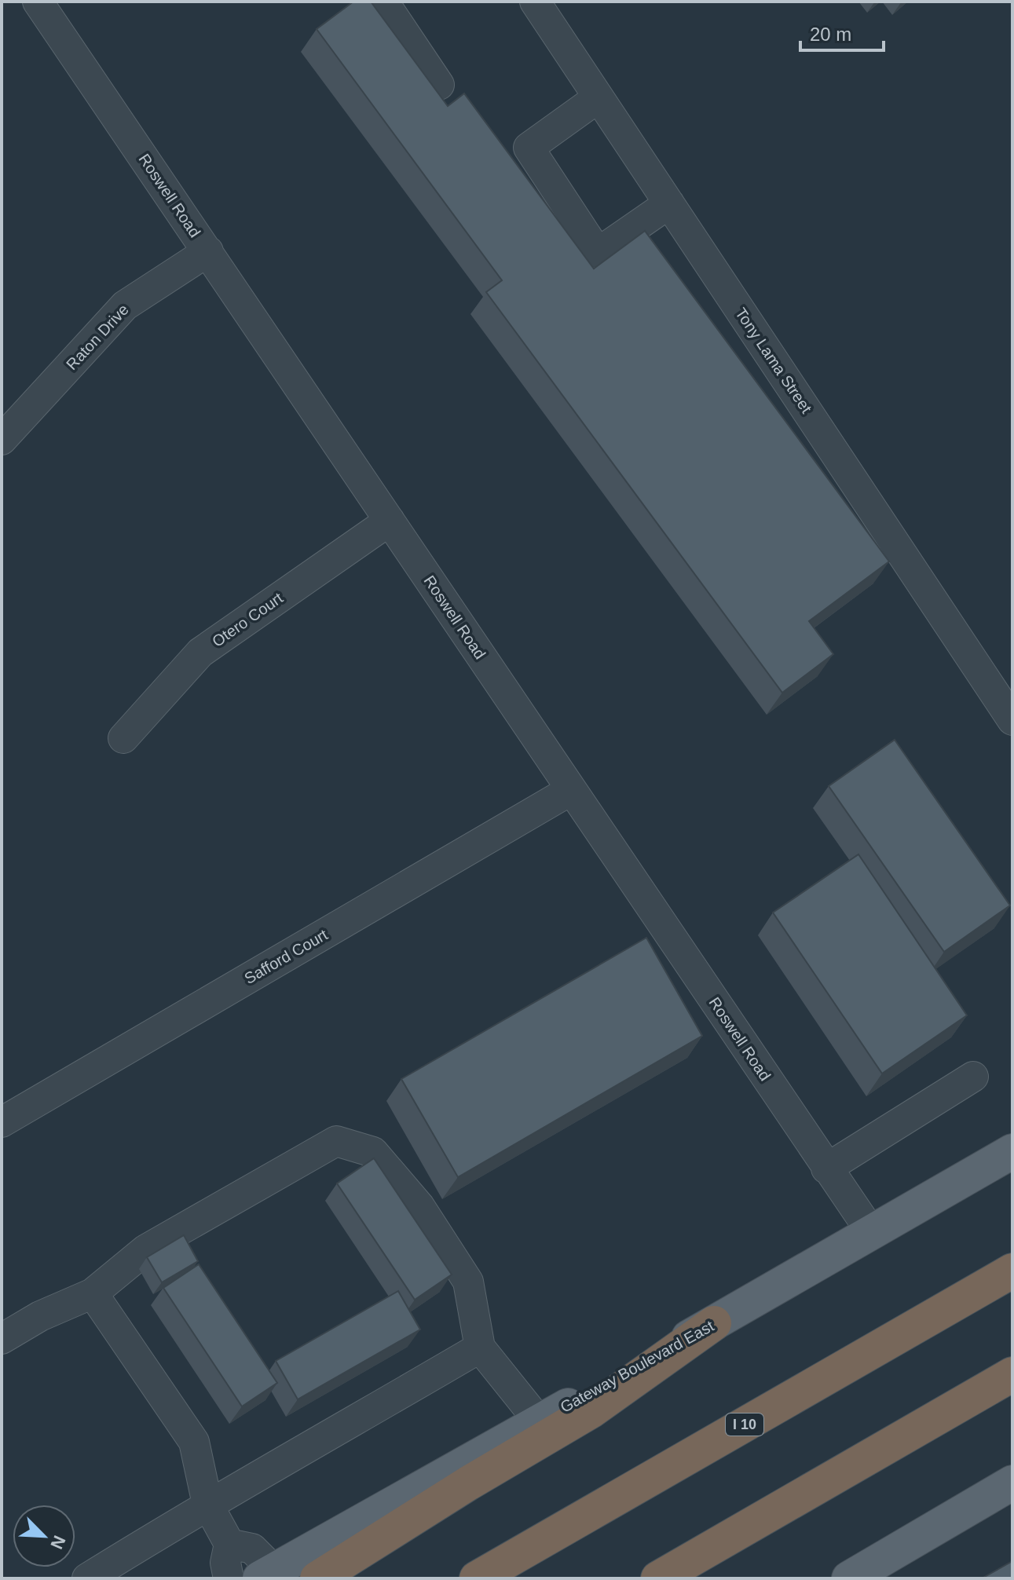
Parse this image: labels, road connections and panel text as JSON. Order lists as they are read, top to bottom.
{
  "streets": {
    "highway": ["I 10"],
    "main road": ["Gateway Boulevard East"],
    "street": [
      "Roswell Road",
      "Raton Drive",
      "Tony Lama Street",
      "Otero Court",
      "Safford Court"
    ]
  },
  "crossings": [
    ["Roswell Road", "Raton Drive"],
    ["Roswell Road", "Otero Court"],
    ["Roswell Road", "Safford Court"],
    ["Roswell Road", "Gateway Boulevard East"]
  ],
  "scale_bar": "20 m",
  "north": "bottom right"
}
